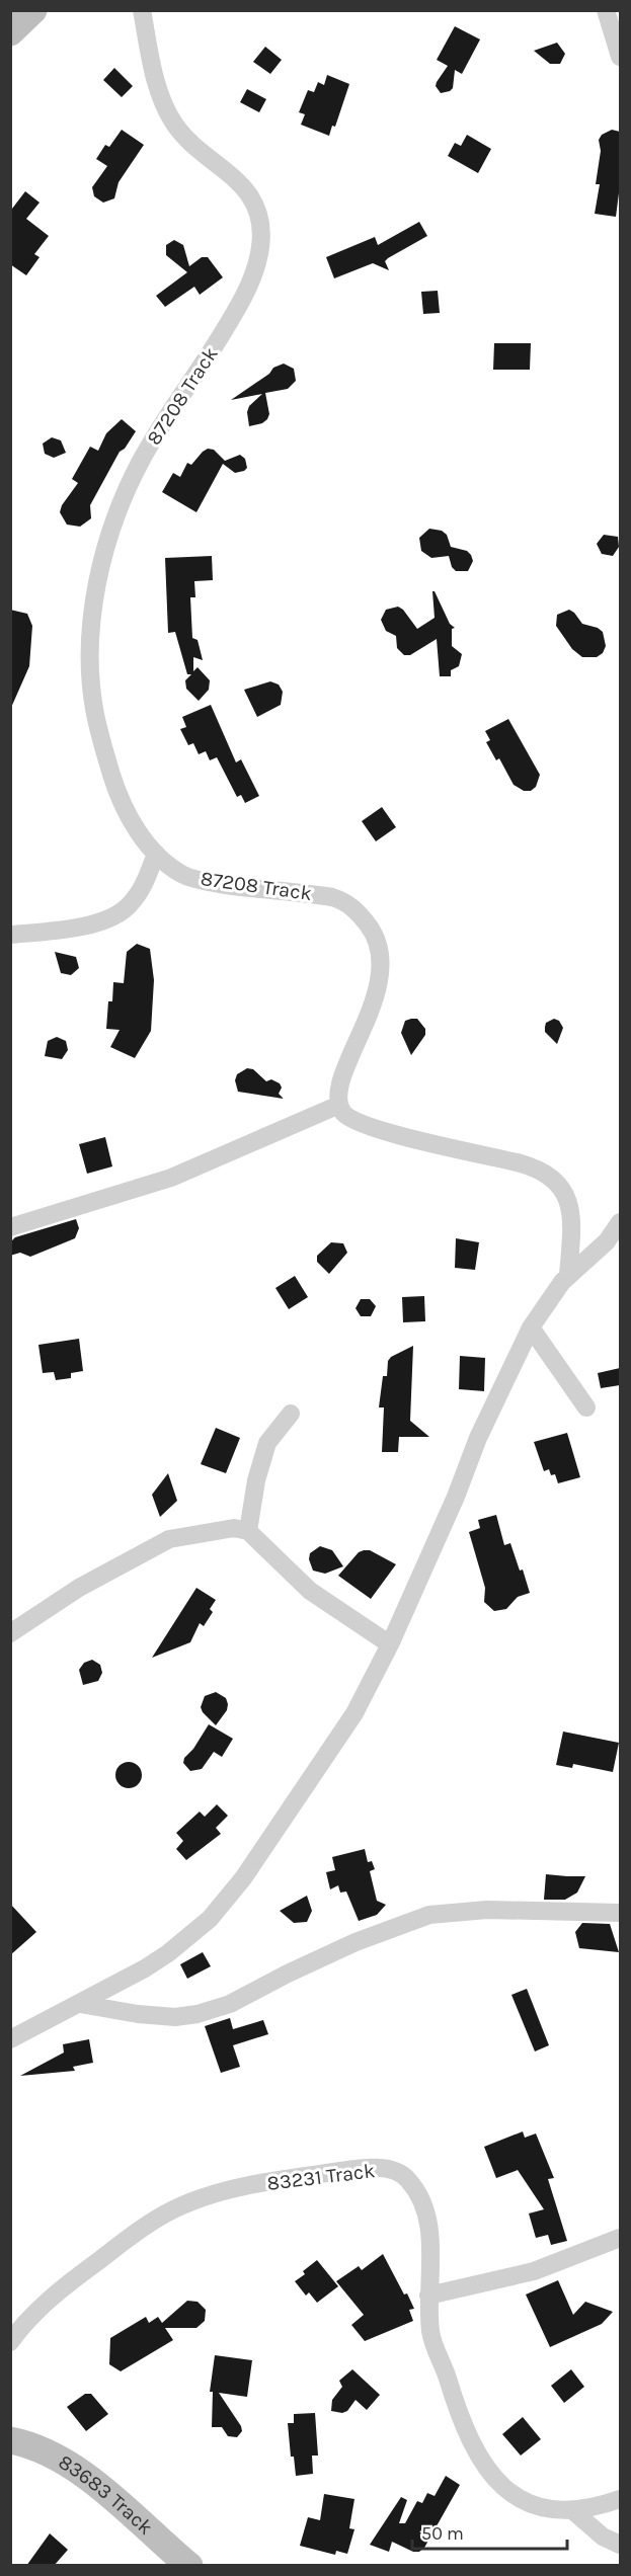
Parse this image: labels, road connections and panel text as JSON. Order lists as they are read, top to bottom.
{
  "streets": {
    "street": ["87208 Track", "83231 Track", "83683 Track"]
  },
  "scale_bar": "50 m"
}
